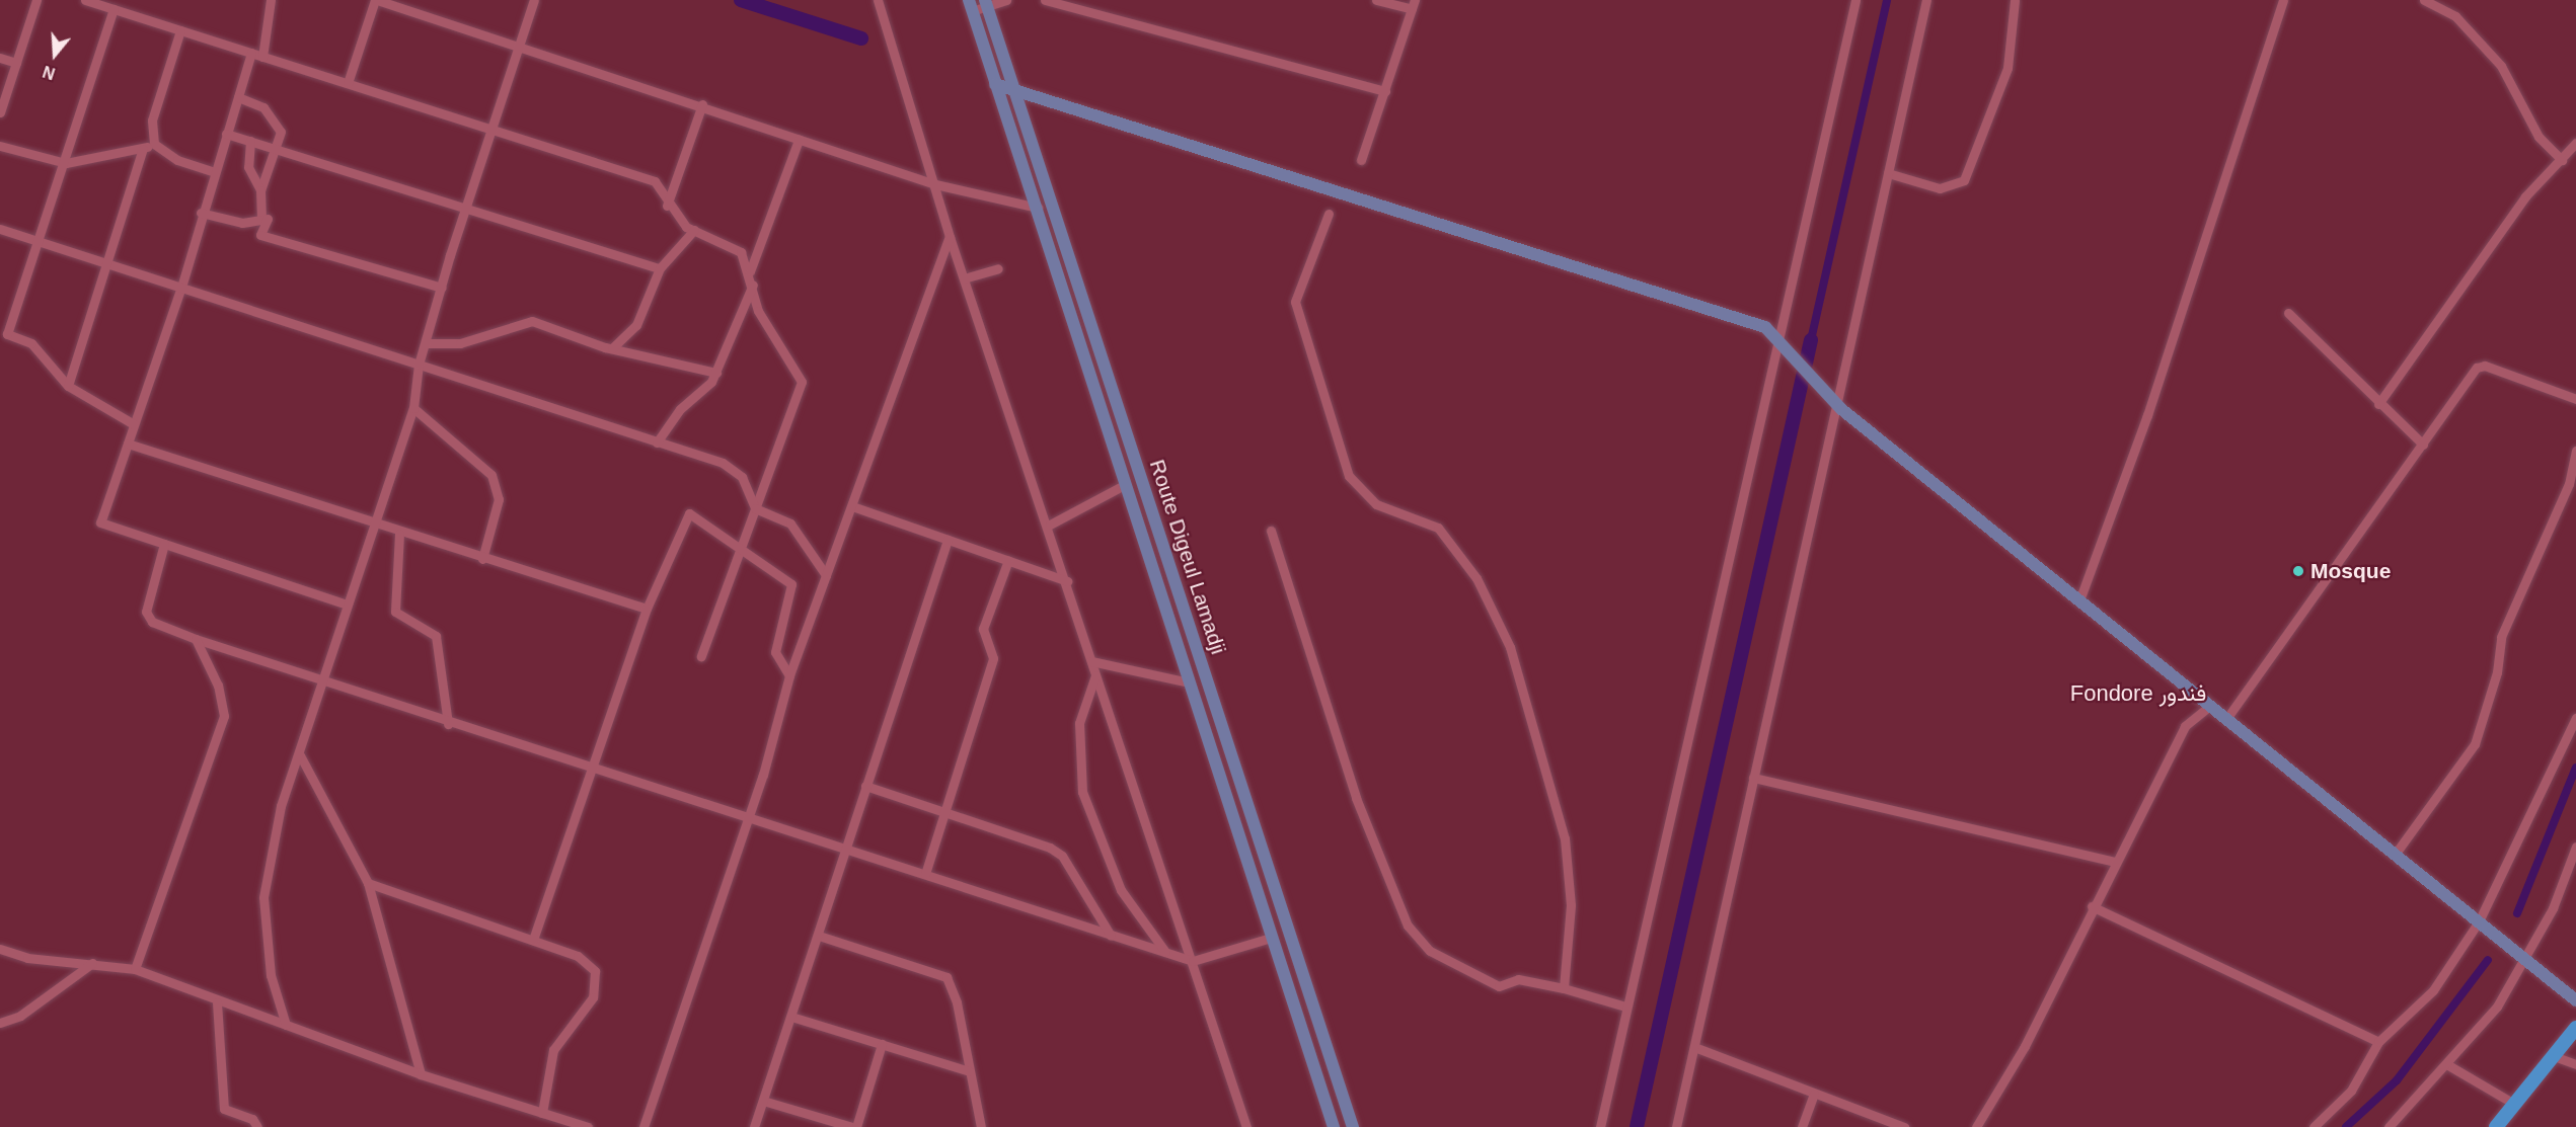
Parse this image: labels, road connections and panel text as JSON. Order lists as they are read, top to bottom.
{
  "streets": {
    "main road": ["Route Digeul Lamadji"]
  },
  "districts": ["Fondore فندور"],
  "places": ["Mosque"],
  "north": "bottom"
}
